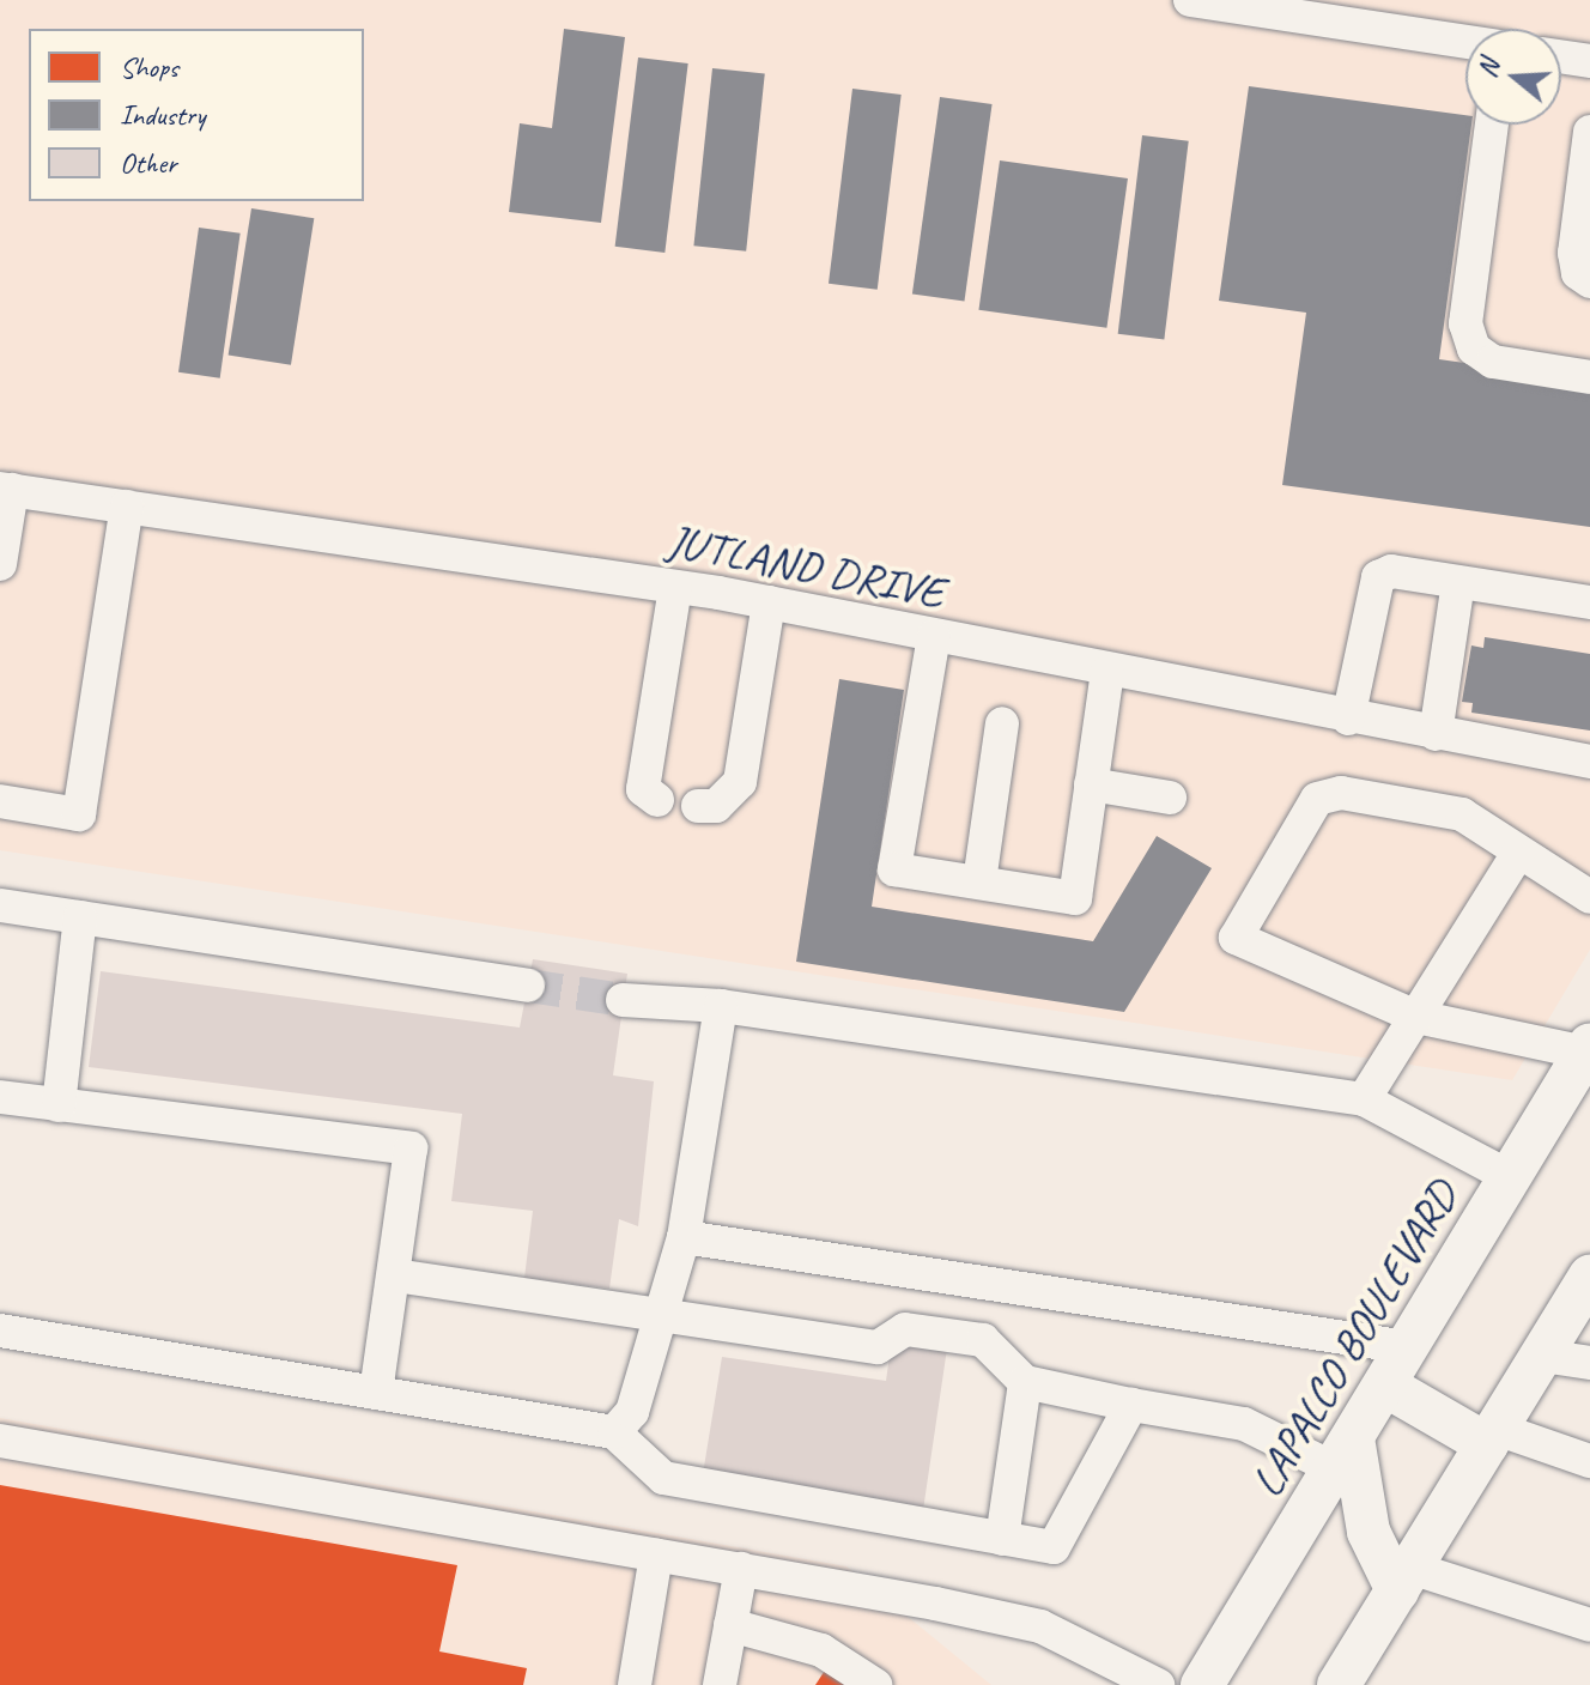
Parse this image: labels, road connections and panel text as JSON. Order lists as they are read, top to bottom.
{
  "streets": {
    "main road": ["LAPALCO BOULEVARD"],
    "street": ["JUTLAND DRIVE"]
  },
  "legend": ["Shops", "Industry", "Other"],
  "north": "left"
}
